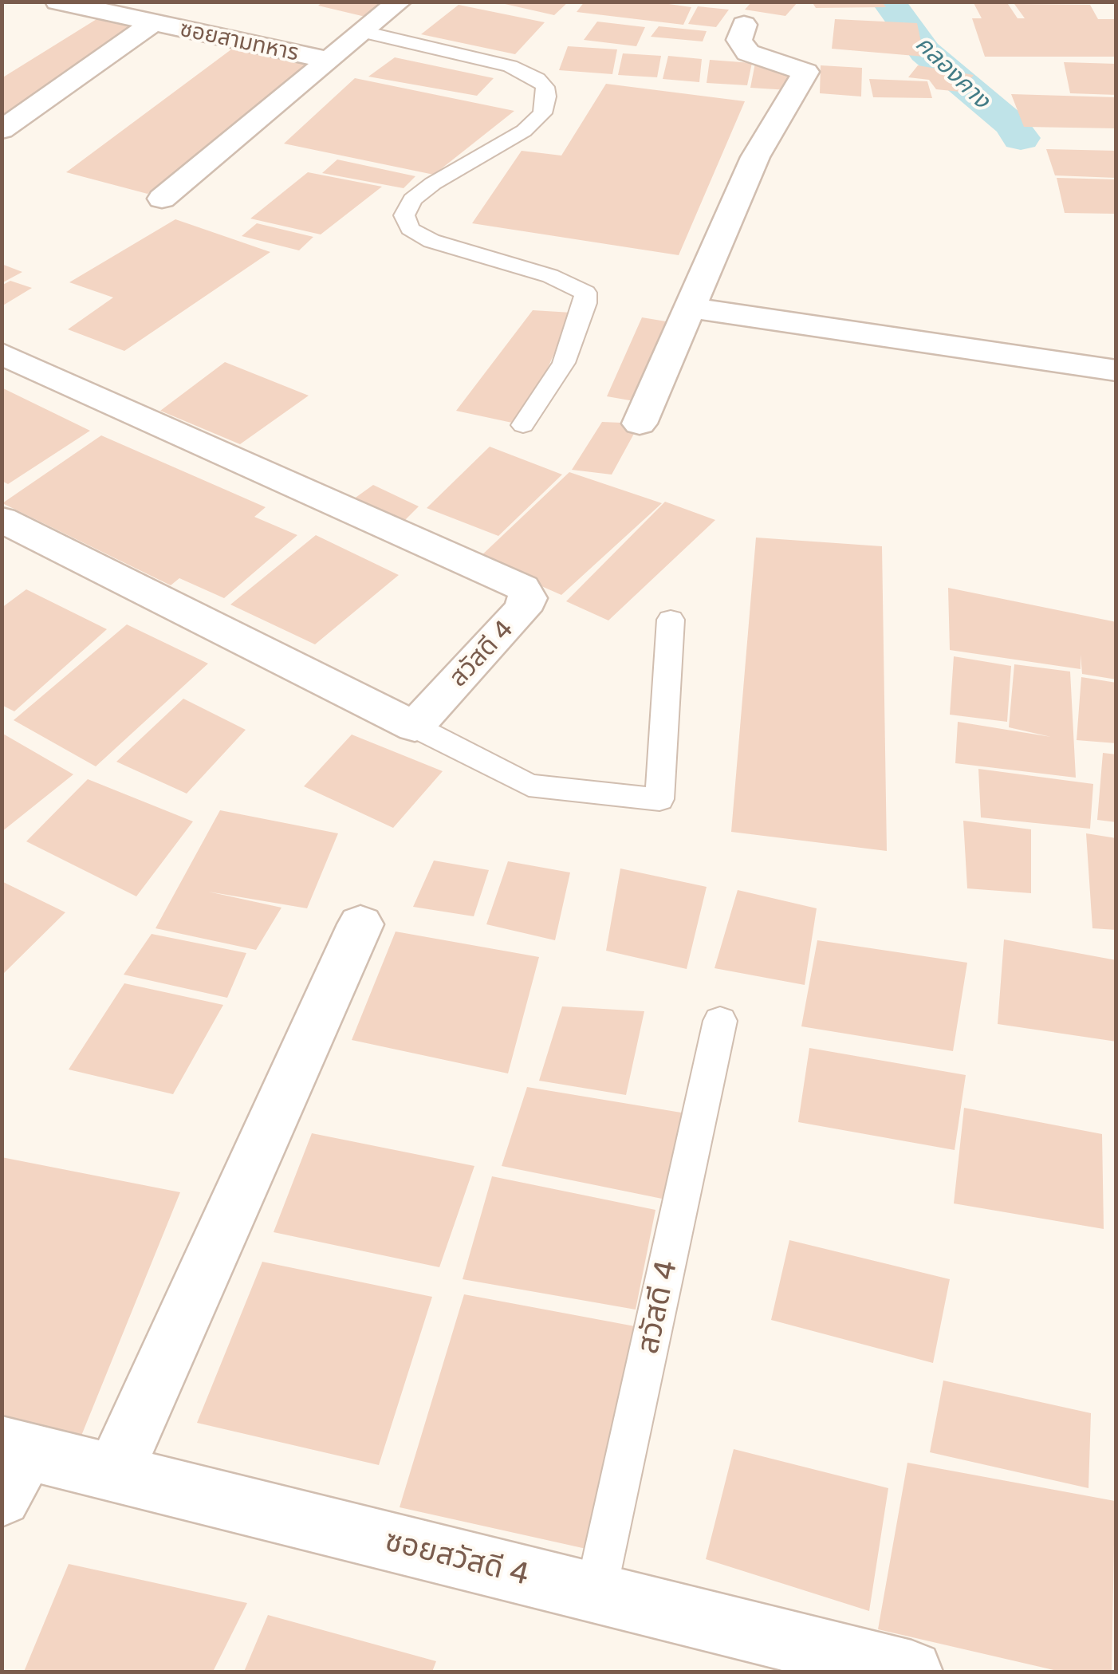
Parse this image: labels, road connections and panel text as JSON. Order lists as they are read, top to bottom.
{
  "streets": {
    "street": ["ซอยสามทหาร", "สวัสดี 4", "ซอยสวัสดี 4"]
  },
  "crossings": [
    ["สวัสดี 4", "ซอยสวัสดี 4"]
  ],
  "water": ["คลองคาง"]
}
